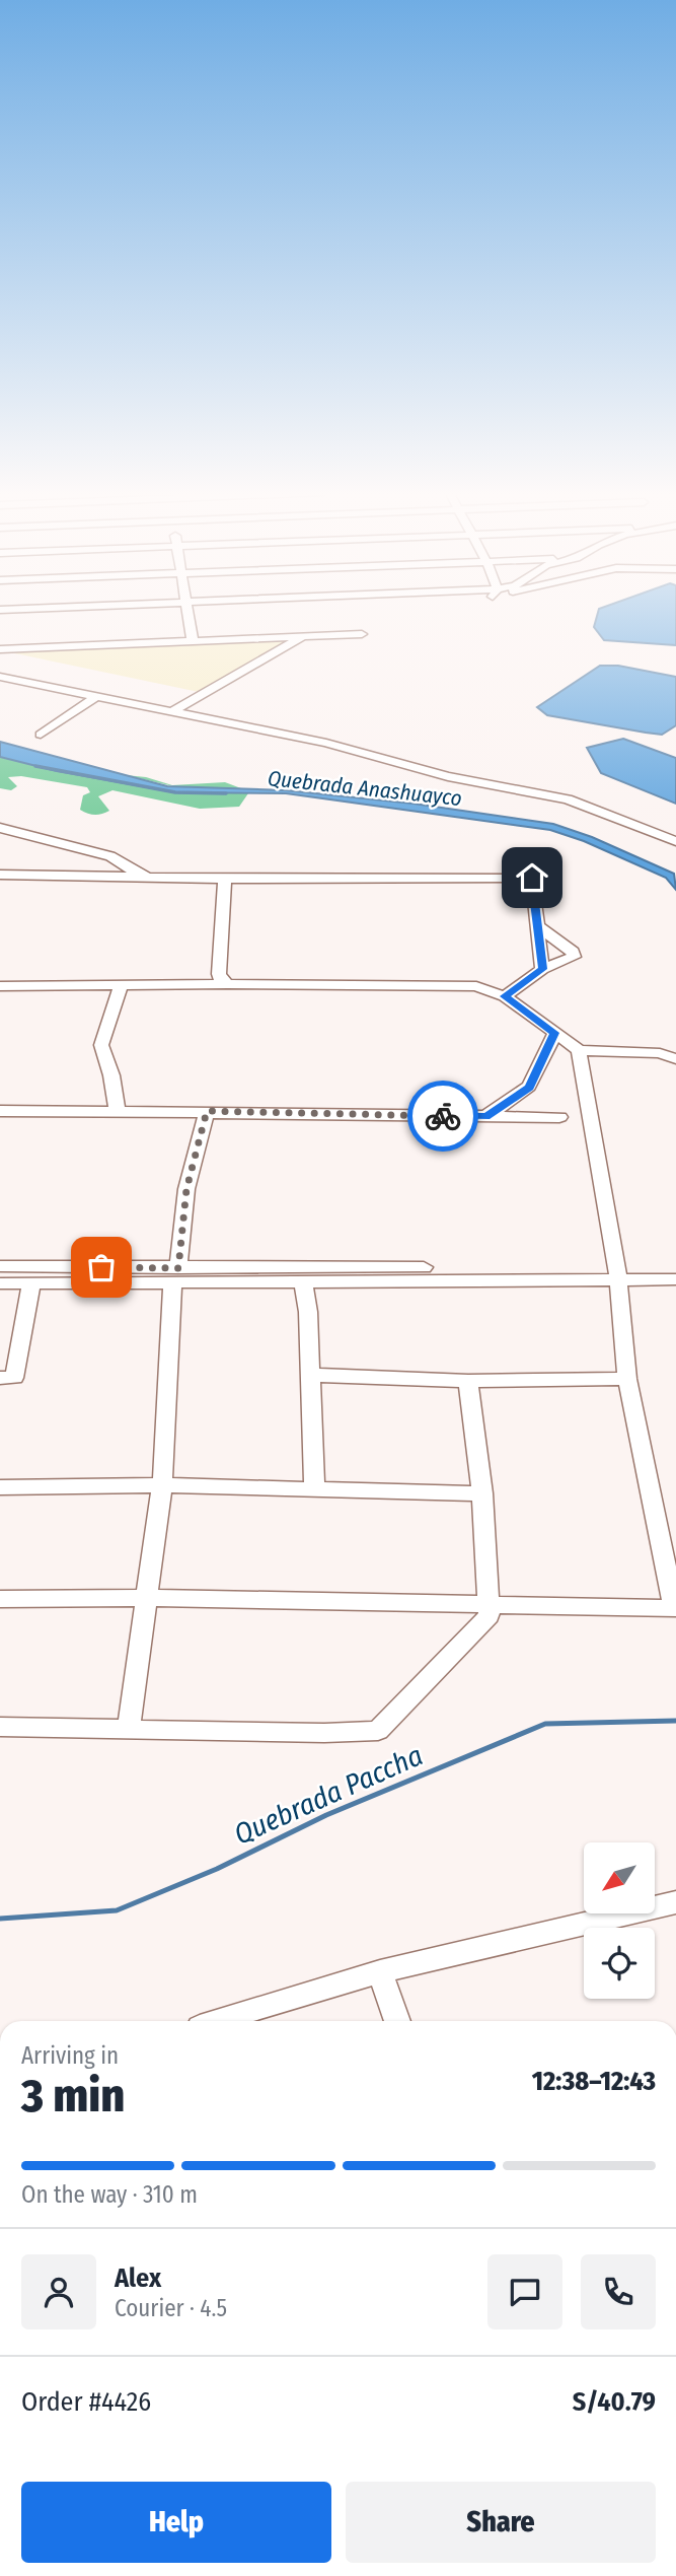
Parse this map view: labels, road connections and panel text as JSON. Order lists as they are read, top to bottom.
{
  "water": ["Quebrada Anashuayco", "Quebrada Paccha"],
  "north": "bottom left",
  "page": {
    "heading": ["3 min", "Arriving in", "12:38–12:43"],
    "panel": [
      "Alex",
      "Courier · 4.5",
      "Order #4426",
      "S/40.79"
    ],
    "bar": "On the way · 310 m",
    "buttons": ["Help", "Share"]
  }
}
